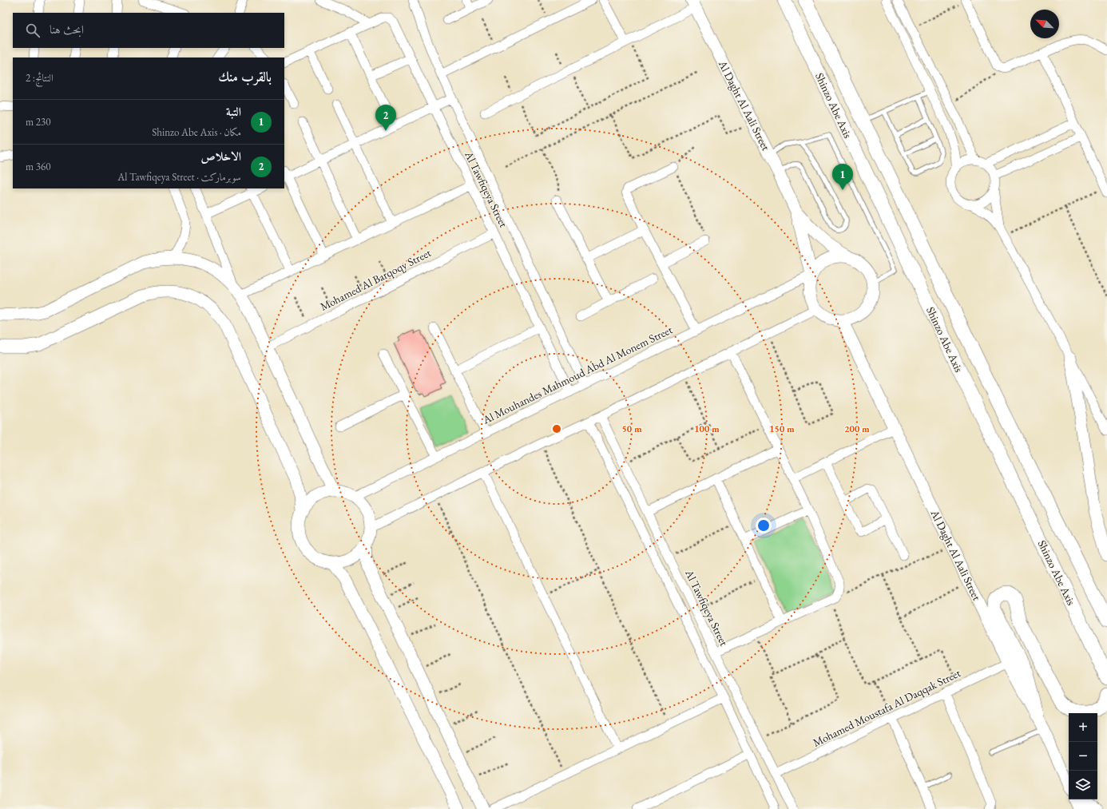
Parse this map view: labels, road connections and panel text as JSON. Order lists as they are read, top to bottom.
{
  "streets": {
    "main road": ["Shinzo Abe Axis"],
    "street": [
      "Al Daght Al Aali Street",
      "Al Tawfiqeya Street",
      "Mohamed Al Barqoqy Street",
      "Al Mouhandes Mahmoud Abd Al Monem Street",
      "Mohamed Moustafa Al Daqqak Street"
    ]
  },
  "crossings": [
    ["Al Daght Al Aali Street", "Al Mouhandes Mahmoud Abd Al Monem Street"],
    ["Al Daght Al Aali Street", "Mohamed Moustafa Al Daqqak Street"],
    ["Al Tawfiqeya Street", "Mohamed Al Barqoqy Street"],
    ["Al Tawfiqeya Street", "Al Mouhandes Mahmoud Abd Al Monem Street"],
    ["Al Tawfiqeya Street", "Mohamed Moustafa Al Daqqak Street"]
  ],
  "north": "top left",
  "page": {
    "search": "ابحث هنا",
    "heading": ["بالقرب منك", "النتائج: 2"],
    "list": [
      {
        "mark": "1",
        "name": "التبة",
        "note": "مكان · Shinzo Abe Axis",
        "value": "230 m"
      },
      {
        "mark": "2",
        "name": "الاخلاص",
        "note": "سوبرماركت · Al Tawfiqeya Street",
        "value": "360 m"
      }
    ],
    "pins": ["2", "1"],
    "map_buttons": ["+", "−"]
  },
  "rings": [
    "50 m",
    "100 m",
    "150 m",
    "200 m"
  ]
}
